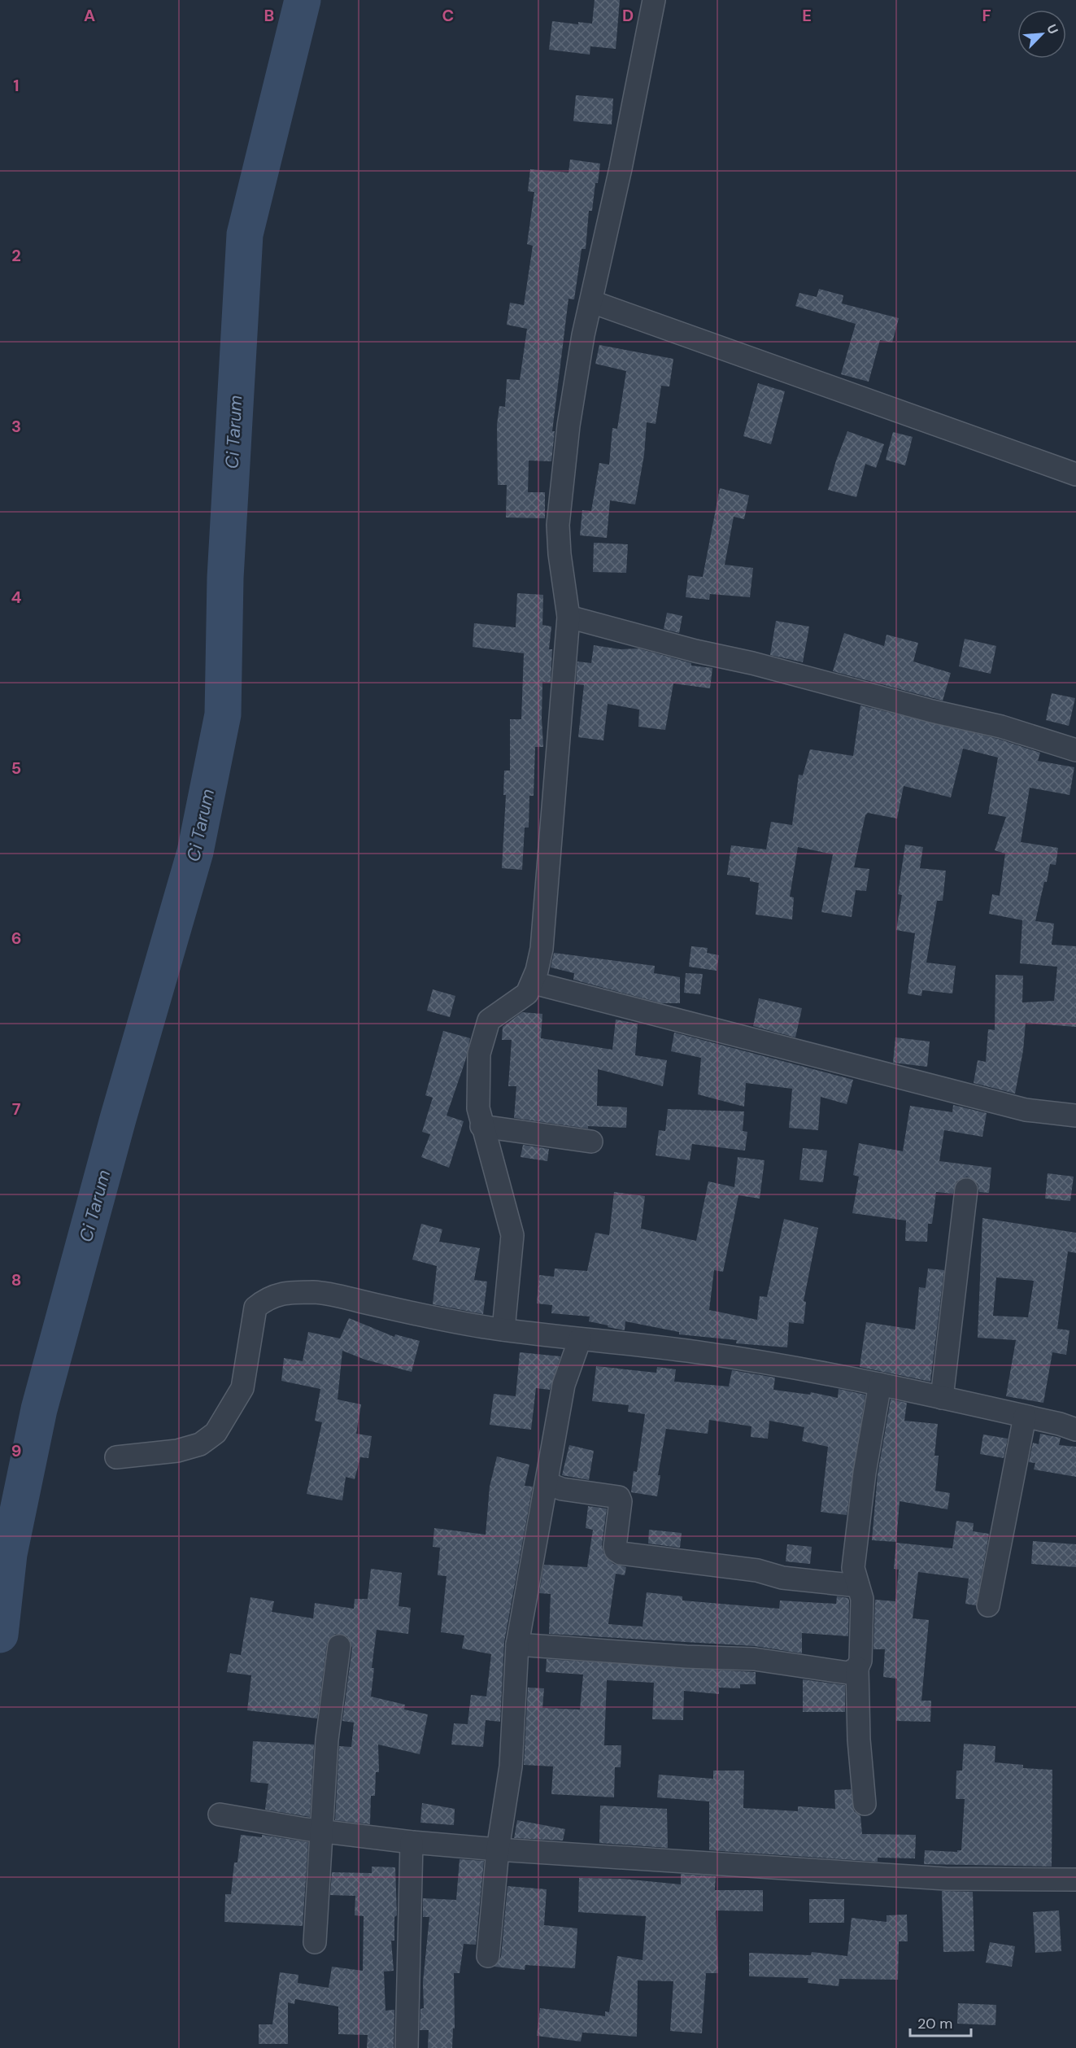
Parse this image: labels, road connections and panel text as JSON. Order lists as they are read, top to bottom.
{
  "water": ["Ci Tarum"],
  "scale_bar": "20 m",
  "north": "top right",
  "grid": {
    "columns": [
      "A",
      "B",
      "C",
      "D",
      "E",
      "F"
    ],
    "rows": [
      "1",
      "2",
      "3",
      "4",
      "5",
      "6",
      "7",
      "8",
      "9"
    ]
  }
}
